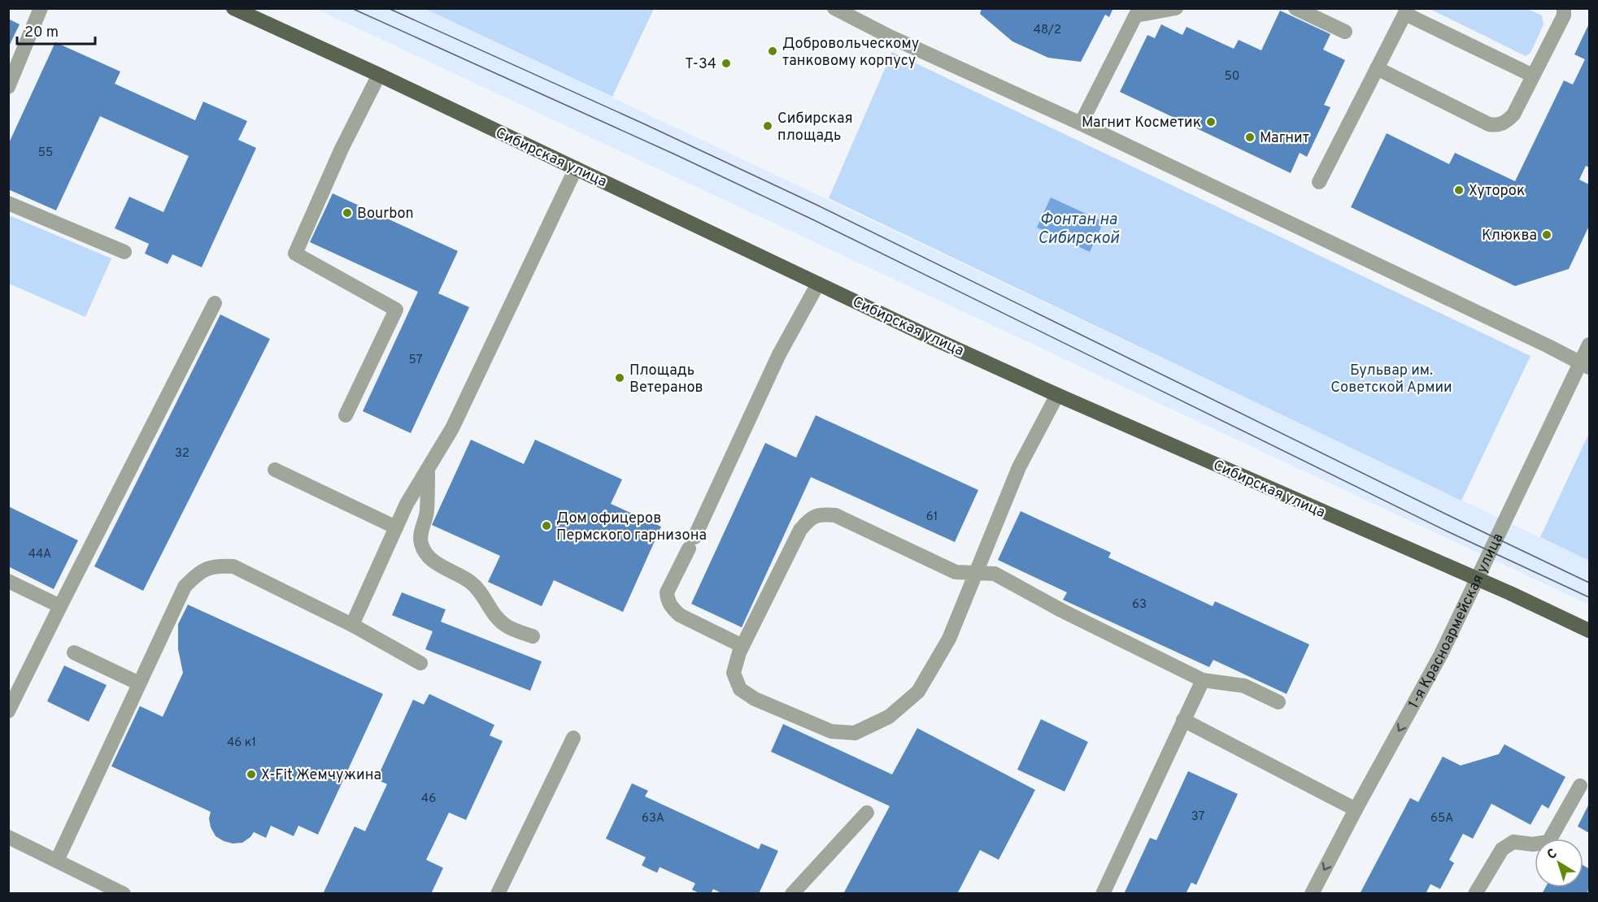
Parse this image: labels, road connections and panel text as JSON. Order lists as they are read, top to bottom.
{
  "streets": {
    "main road": ["Сибирская улица"],
    "street": ["1-я Красноармейская улица"]
  },
  "crossings": [
    ["Сибирская улица", "1-я Красноармейская улица"]
  ],
  "one_way": ["1-я Красноармейская улица"],
  "water": ["Фонтан на Сибирской"],
  "parks": ["Бульвар им. Советской Армии"],
  "places": [
    "Добровольческому танковому корпусу",
    "T-34",
    "Магнит Косметик",
    "Сибирская площадь",
    "Магнит",
    "Хуторок",
    "Bourbon",
    "Клюква",
    "Площадь Ветеранов",
    "Дом офицеров Пермского гарнизона",
    "X-Fit Жемчужина"
  ],
  "house_numbers": [
    "48/2",
    "50",
    "55",
    "57",
    "32",
    "61",
    "44А",
    "63",
    "46 к1",
    "46",
    "37",
    "63А",
    "65А"
  ],
  "scale_bar": "20 m",
  "north": "top left"
}
